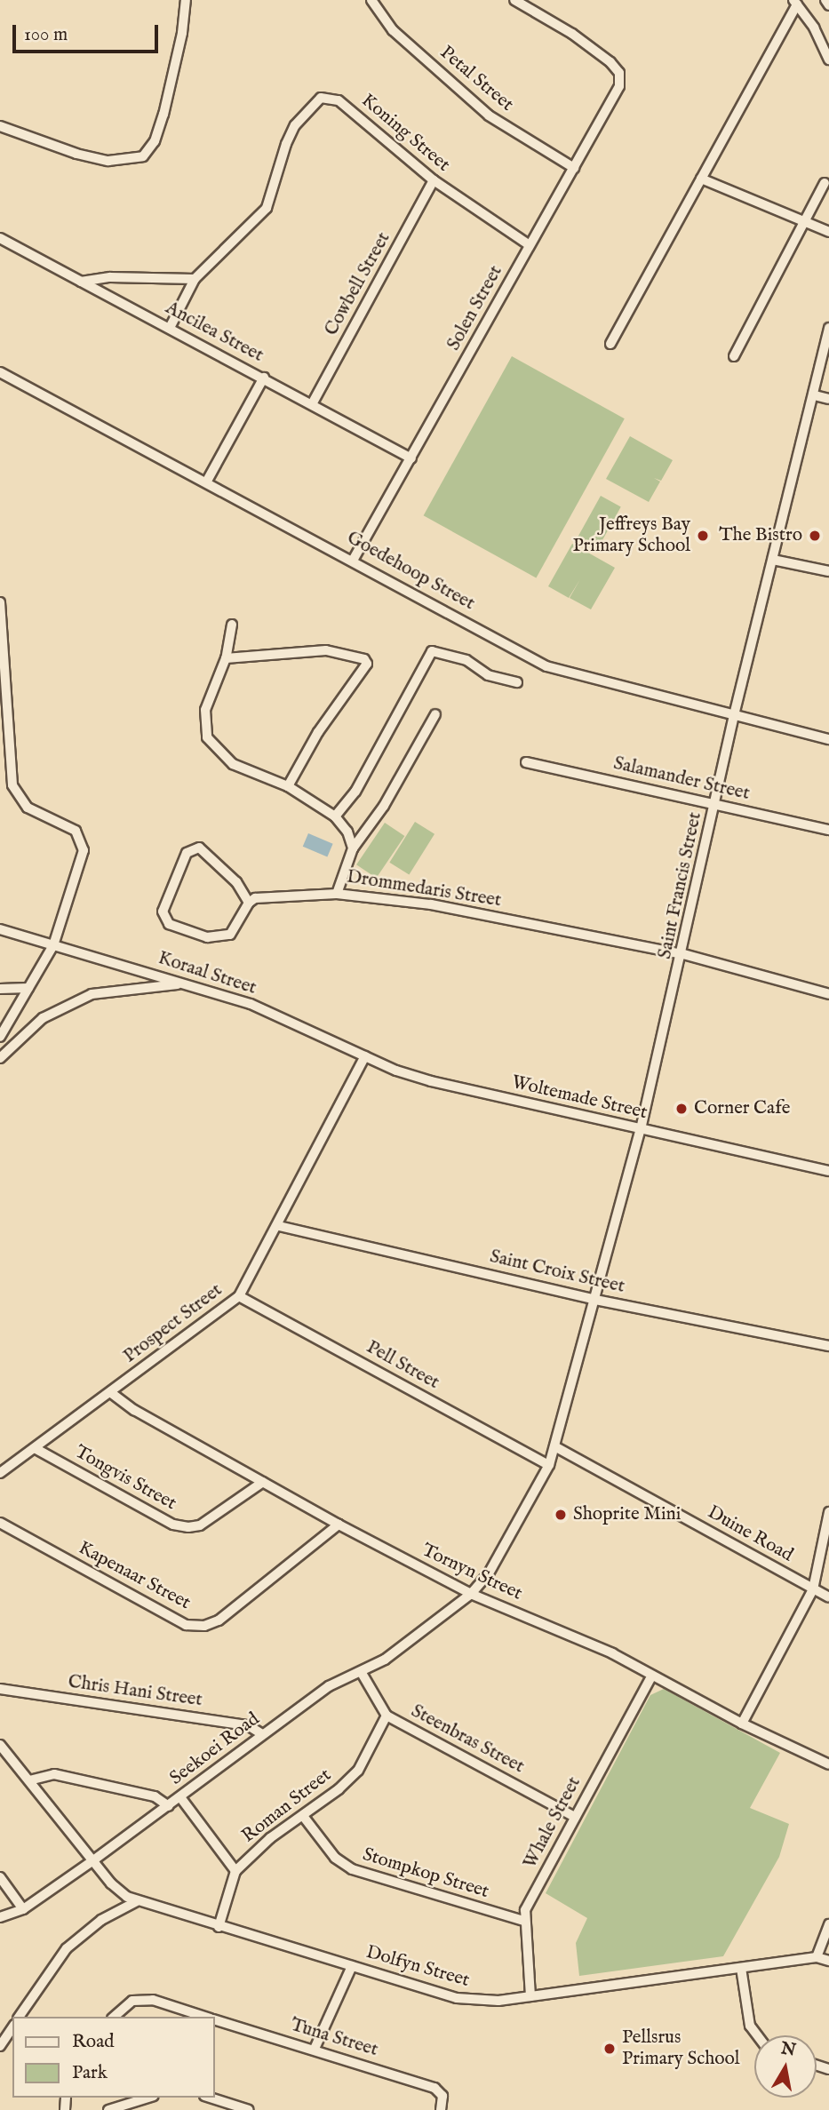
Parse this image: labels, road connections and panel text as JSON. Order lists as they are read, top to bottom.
{
  "streets": {
    "street": [
      "Petal Street",
      "Koning Street",
      "Cowbell Street",
      "Solen Street",
      "Ancilea Street",
      "Goedehoop Street",
      "Salamander Street",
      "Saint Francis Street",
      "Drommedaris Street",
      "Koraal Street",
      "Woltemade Street",
      "Saint Croix Street",
      "Prospect Street",
      "Pell Street",
      "Tongvis Street",
      "Duine Road",
      "Tornyn Street",
      "Kapenaar Street",
      "Chris Hani Street",
      "Steenbras Street",
      "Seekoei Road",
      "Roman Street",
      "Whale Street",
      "Stompkop Street",
      "Dolfyn Street",
      "Tuna Street"
    ]
  },
  "crossings": [
    ["Petal Street", "Solen Street"],
    ["Koning Street", "Cowbell Street"],
    ["Koning Street", "Solen Street"],
    ["Koning Street", "Ancilea Street"],
    ["Cowbell Street", "Ancilea Street"],
    ["Solen Street", "Ancilea Street"],
    ["Solen Street", "Goedehoop Street"],
    ["Goedehoop Street", "Saint Francis Street"],
    ["Salamander Street", "Saint Francis Street"],
    ["Saint Francis Street", "Drommedaris Street"],
    ["Saint Francis Street", "Woltemade Street"],
    ["Saint Francis Street", "Saint Croix Street"],
    ["Saint Francis Street", "Pell Street"],
    ["Saint Francis Street", "Duine Road"],
    ["Saint Francis Street", "Tornyn Street"],
    ["Saint Francis Street", "Seekoei Road"],
    ["Koraal Street", "Woltemade Street"],
    ["Koraal Street", "Prospect Street"],
    ["Saint Croix Street", "Prospect Street"],
    ["Prospect Street", "Pell Street"],
    ["Prospect Street", "Tongvis Street"],
    ["Prospect Street", "Tornyn Street"],
    ["Tongvis Street", "Tornyn Street"],
    ["Tornyn Street", "Kapenaar Street"],
    ["Tornyn Street", "Seekoei Road"],
    ["Tornyn Street", "Whale Street"],
    ["Chris Hani Street", "Seekoei Road"],
    ["Steenbras Street", "Seekoei Road"],
    ["Steenbras Street", "Roman Street"],
    ["Steenbras Street", "Whale Street"],
    ["Seekoei Road", "Dolfyn Street"],
    ["Roman Street", "Stompkop Street"],
    ["Roman Street", "Dolfyn Street"],
    ["Whale Street", "Stompkop Street"]
  ],
  "places": [
    "Jeffreys Bay Primary School",
    "The Bistro",
    "Corner Cafe",
    "Shoprite Mini",
    "Pellsrus Primary School"
  ],
  "legend": ["Road", "Park"],
  "scale_bar": "100 m",
  "north": "top"
}
